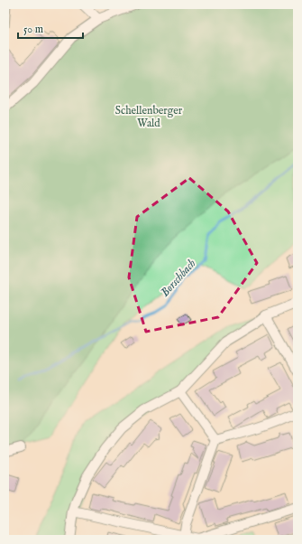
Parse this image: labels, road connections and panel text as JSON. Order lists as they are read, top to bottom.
{
  "water": ["Borschbach"],
  "parks": ["Schellenberger Wald"],
  "scale_bar": "50 m"
}
